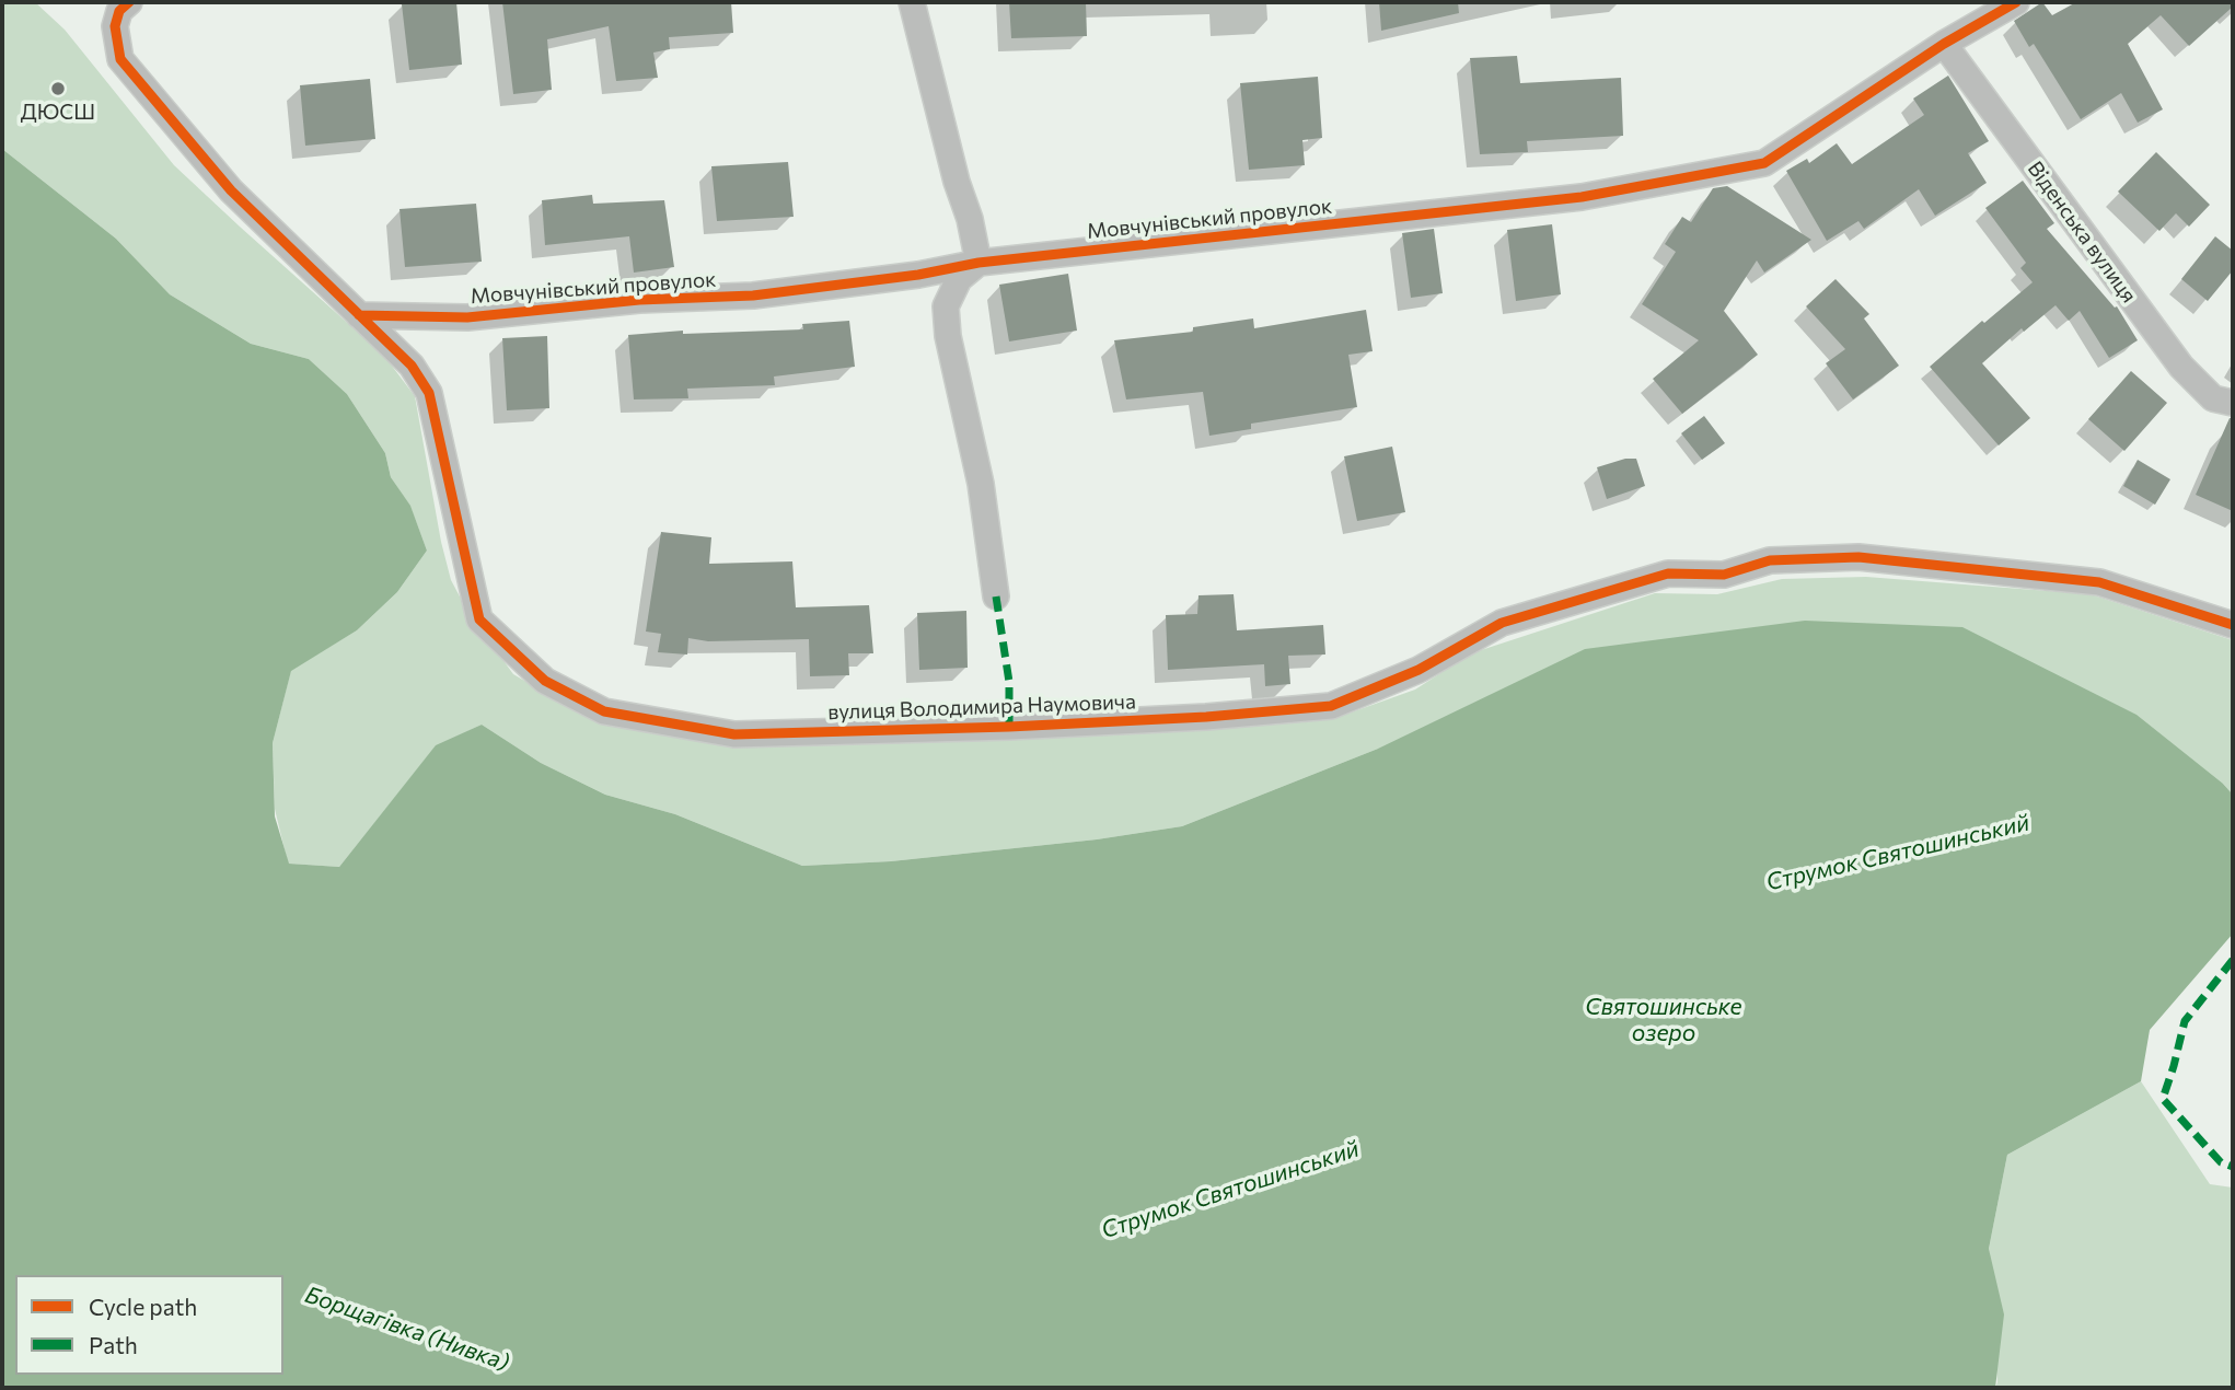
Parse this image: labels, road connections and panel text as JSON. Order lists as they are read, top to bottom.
{
  "streets": {
    "street": ["Мовчунівський провулок", "Віденська вулиця", "вулиця Володимира Наумовича"]
  },
  "crossings": [
    ["Мовчунівський провулок", "Віденська вулиця"],
    ["Мовчунівський провулок", "вулиця Володимира Наумовича"]
  ],
  "water": ["Струмок Святошинський", "Святошинське озеро", "Борщагівка (Нивка)"],
  "places": ["ДЮСШ"],
  "legend": ["Cycle path", "Path"]
}
